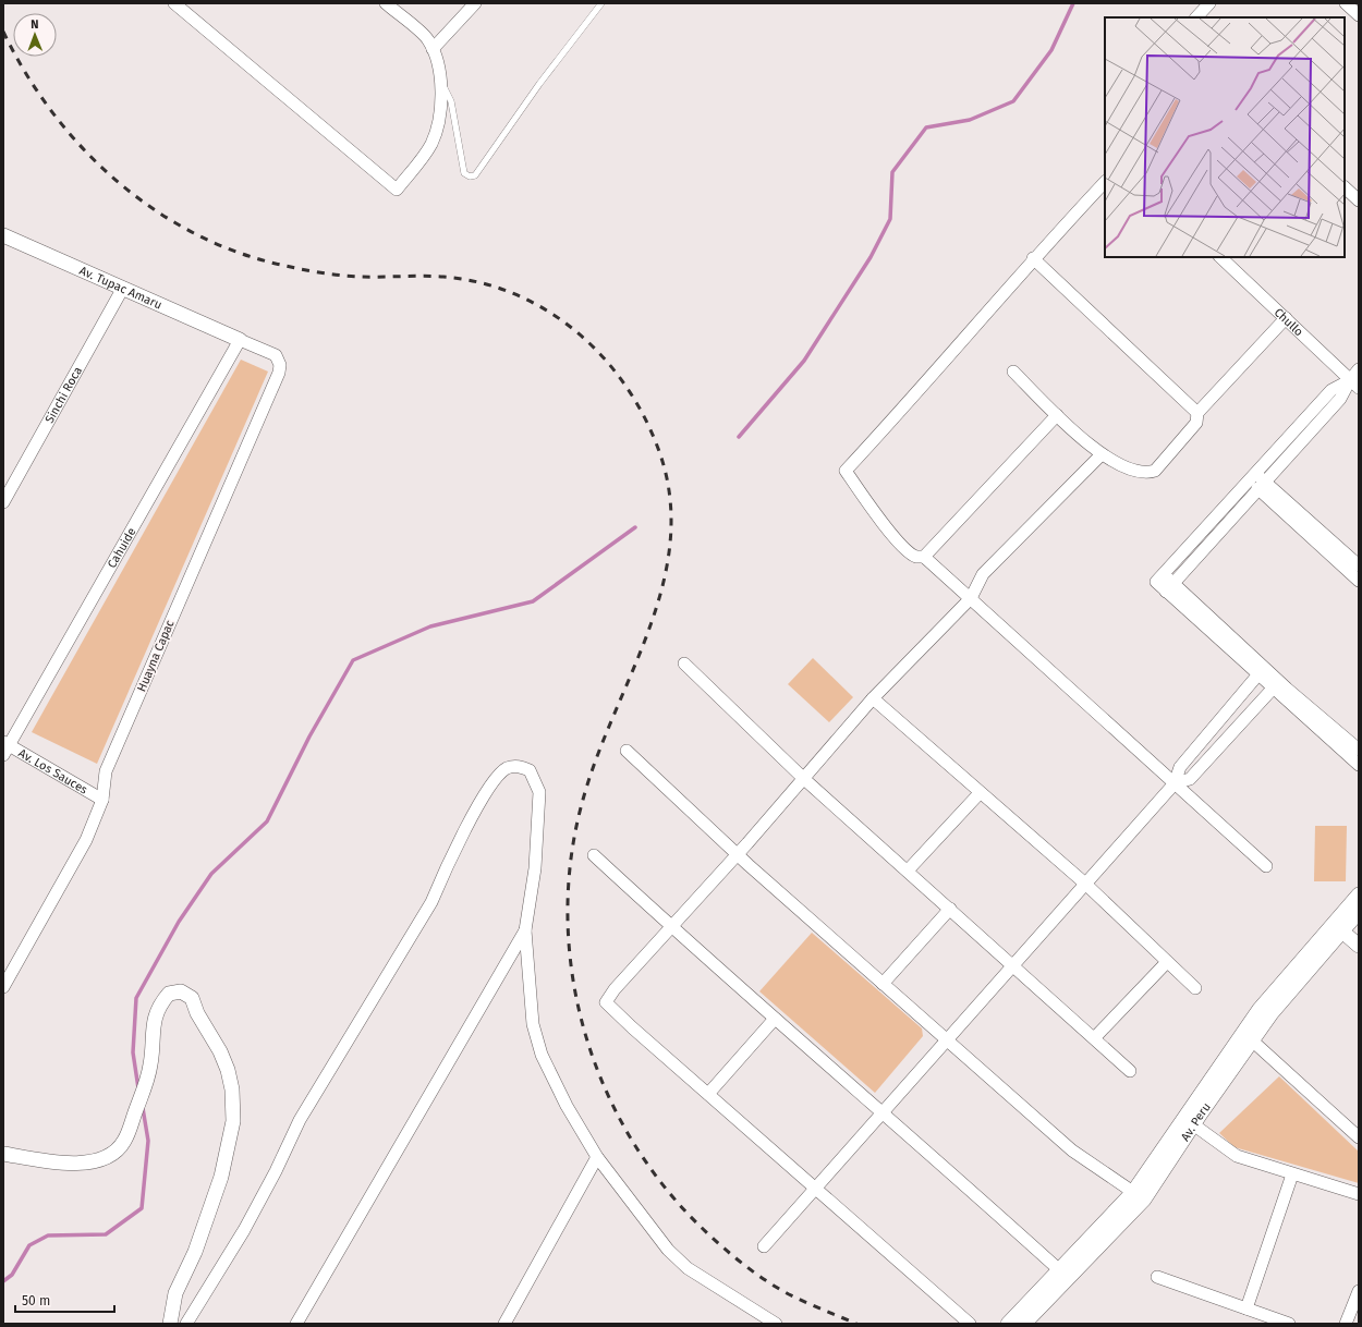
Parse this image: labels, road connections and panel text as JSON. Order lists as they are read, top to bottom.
{
  "streets": {
    "street": [
      "Av. Tupac Amaru",
      "Chullo",
      "Sinchi Roca",
      "Cahuide",
      "Huayna Capac",
      "Av. Los Sauces",
      "Av. Peru"
    ]
  },
  "crossings": [
    ["Av. Tupac Amaru", "Sinchi Roca"],
    ["Av. Tupac Amaru", "Cahuide"],
    ["Av. Tupac Amaru", "Huayna Capac"],
    ["Cahuide", "Huayna Capac"],
    ["Cahuide", "Av. Los Sauces"],
    ["Huayna Capac", "Av. Los Sauces"]
  ],
  "scale_bar": "50 m",
  "north": "top"
}
